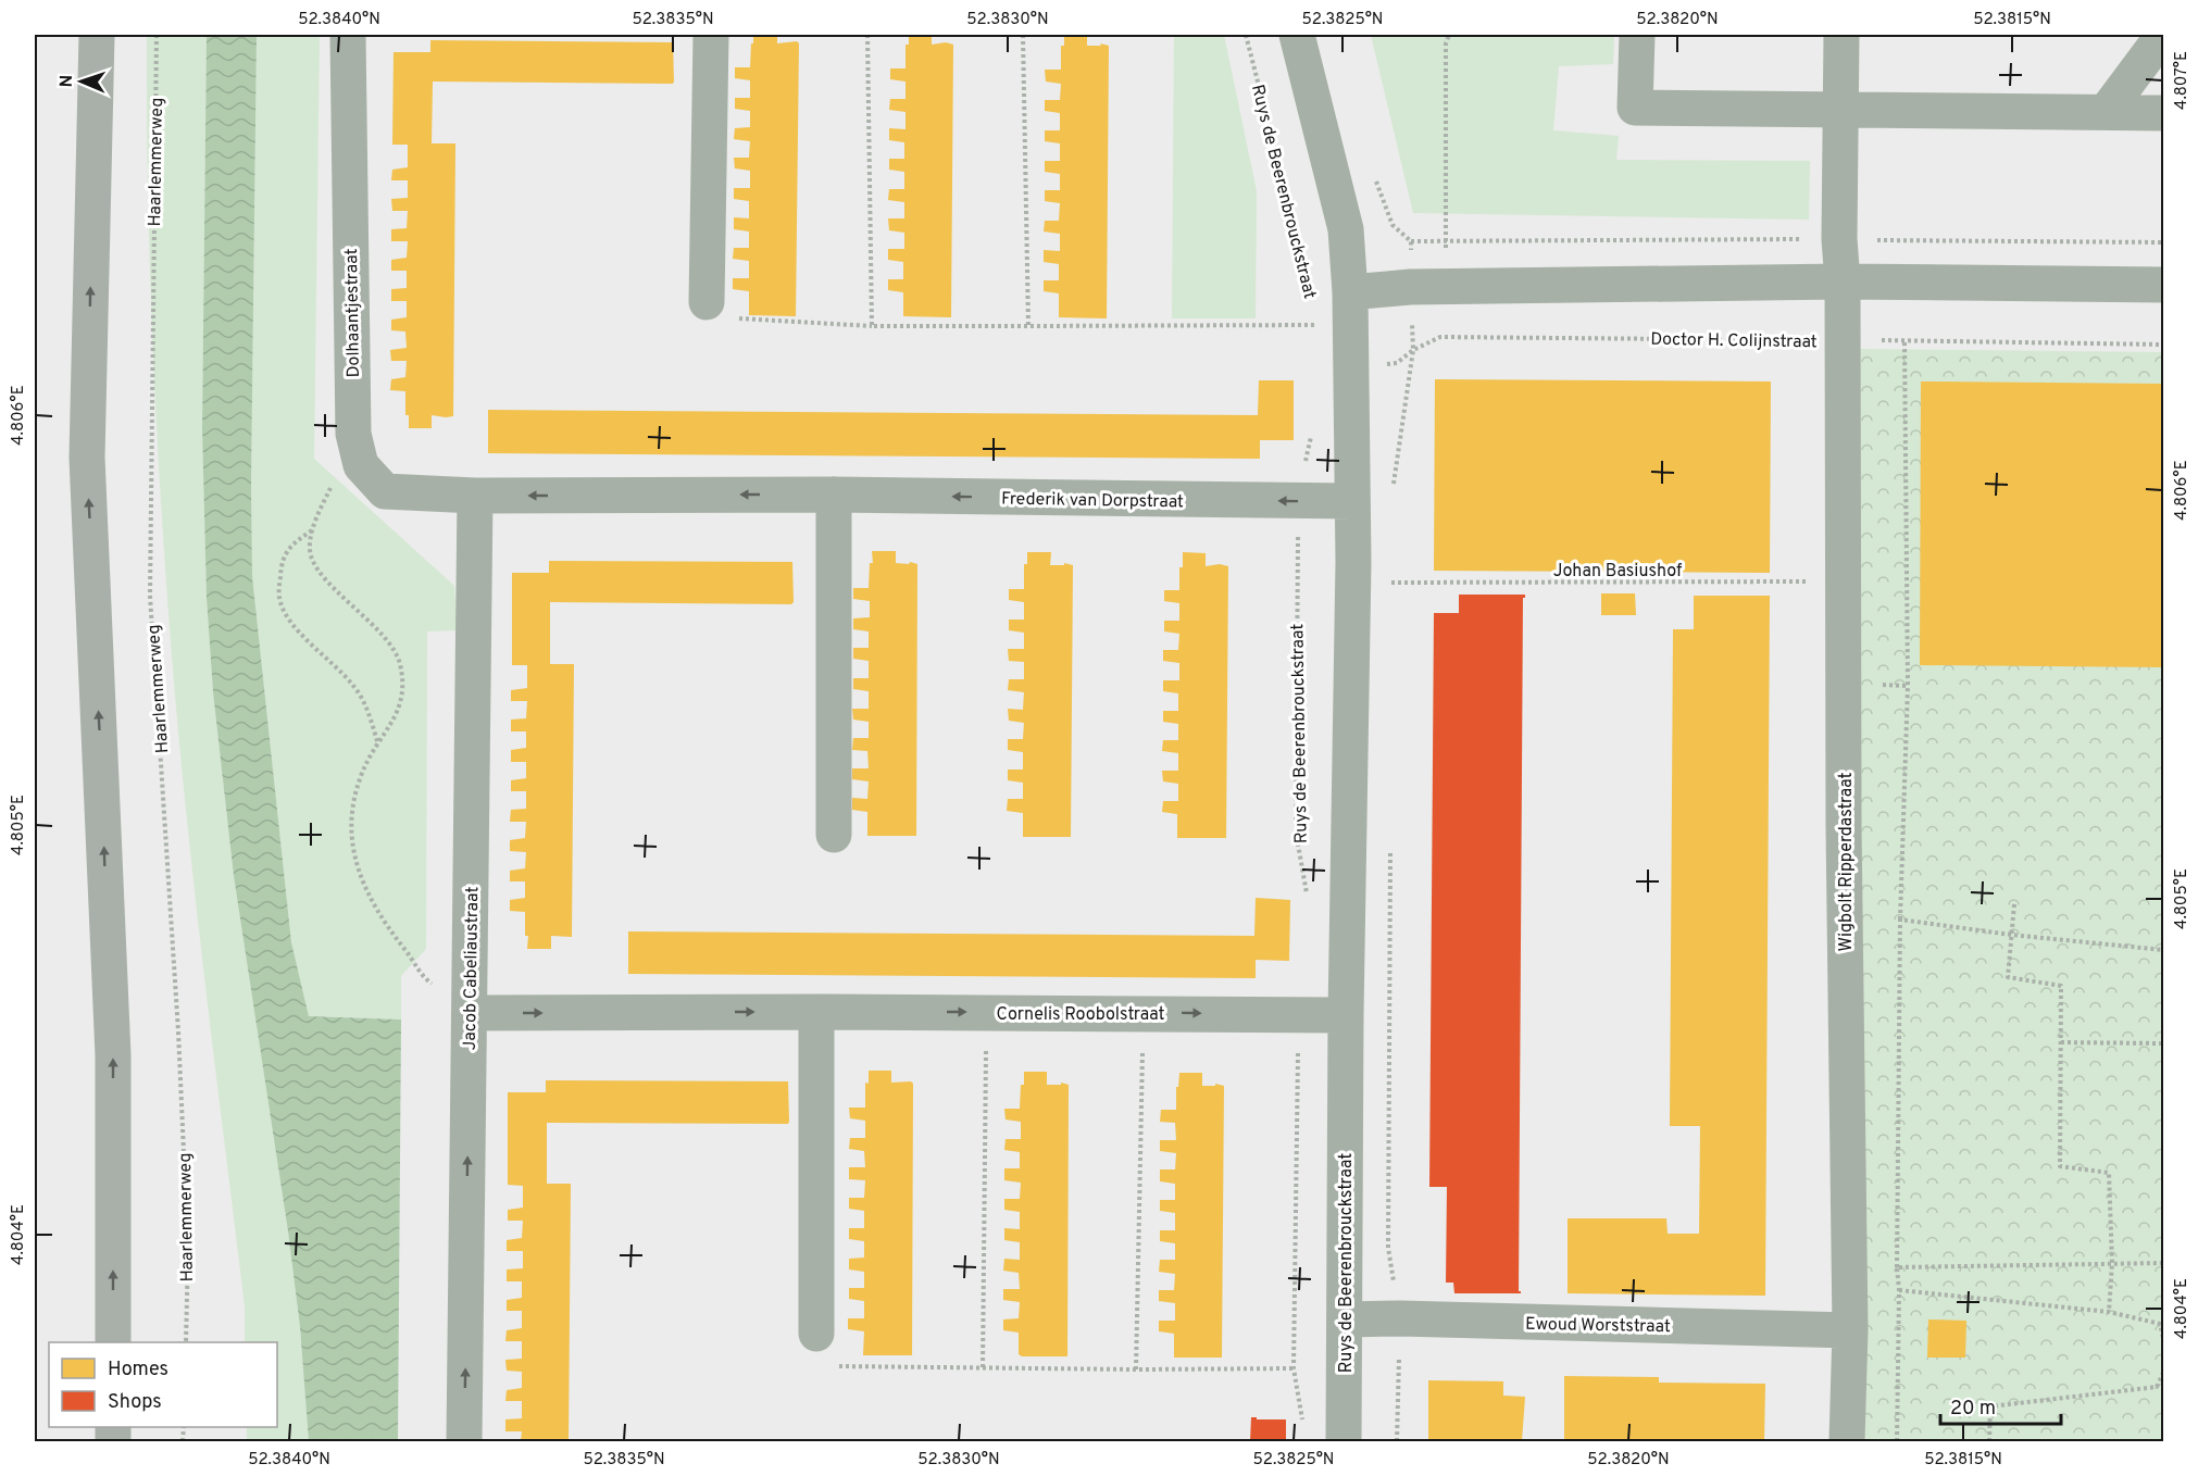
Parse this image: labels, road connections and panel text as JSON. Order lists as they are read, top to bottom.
{
  "streets": {
    "street": [
      "Ruys de Beerenbrouckstraat",
      "Dolhaantjestraat",
      "Frederik van Dorpstraat",
      "Wigbolt Ripperdastraat",
      "Jacob Cabeliaustraat",
      "Cornelis Roobolstraat",
      "Ewoud Worststraat"
    ],
    "path": ["Haarlemmerweg", "Doctor H. Colijnstraat", "Johan Basiushof"]
  },
  "crossings": [
    ["Ruys de Beerenbrouckstraat", "Doctor H. Colijnstraat"],
    ["Ruys de Beerenbrouckstraat", "Frederik van Dorpstraat"],
    ["Ruys de Beerenbrouckstraat", "Cornelis Roobolstraat"],
    ["Ruys de Beerenbrouckstraat", "Ewoud Worststraat"],
    ["Dolhaantjestraat", "Frederik van Dorpstraat"],
    ["Dolhaantjestraat", "Jacob Cabeliaustraat"],
    ["Doctor H. Colijnstraat", "Wigbolt Ripperdastraat"],
    ["Frederik van Dorpstraat", "Jacob Cabeliaustraat"],
    ["Johan Basiushof", "Wigbolt Ripperdastraat"],
    ["Wigbolt Ripperdastraat", "Ewoud Worststraat"],
    ["Jacob Cabeliaustraat", "Cornelis Roobolstraat"]
  ],
  "one_way": ["Frederik van Dorpstraat", "Jacob Cabeliaustraat", "Cornelis Roobolstraat"],
  "legend": ["Homes", "Shops"],
  "scale_bar": "20 m",
  "north": "left",
  "coordinates": [
    "52.3840°N",
    "52.3835°N",
    "52.3830°N",
    "52.3825°N",
    "52.3820°N",
    "52.3815°N",
    "4.807°E",
    "4.806°E",
    "4.805°E",
    "4.804°E"
  ]
}
